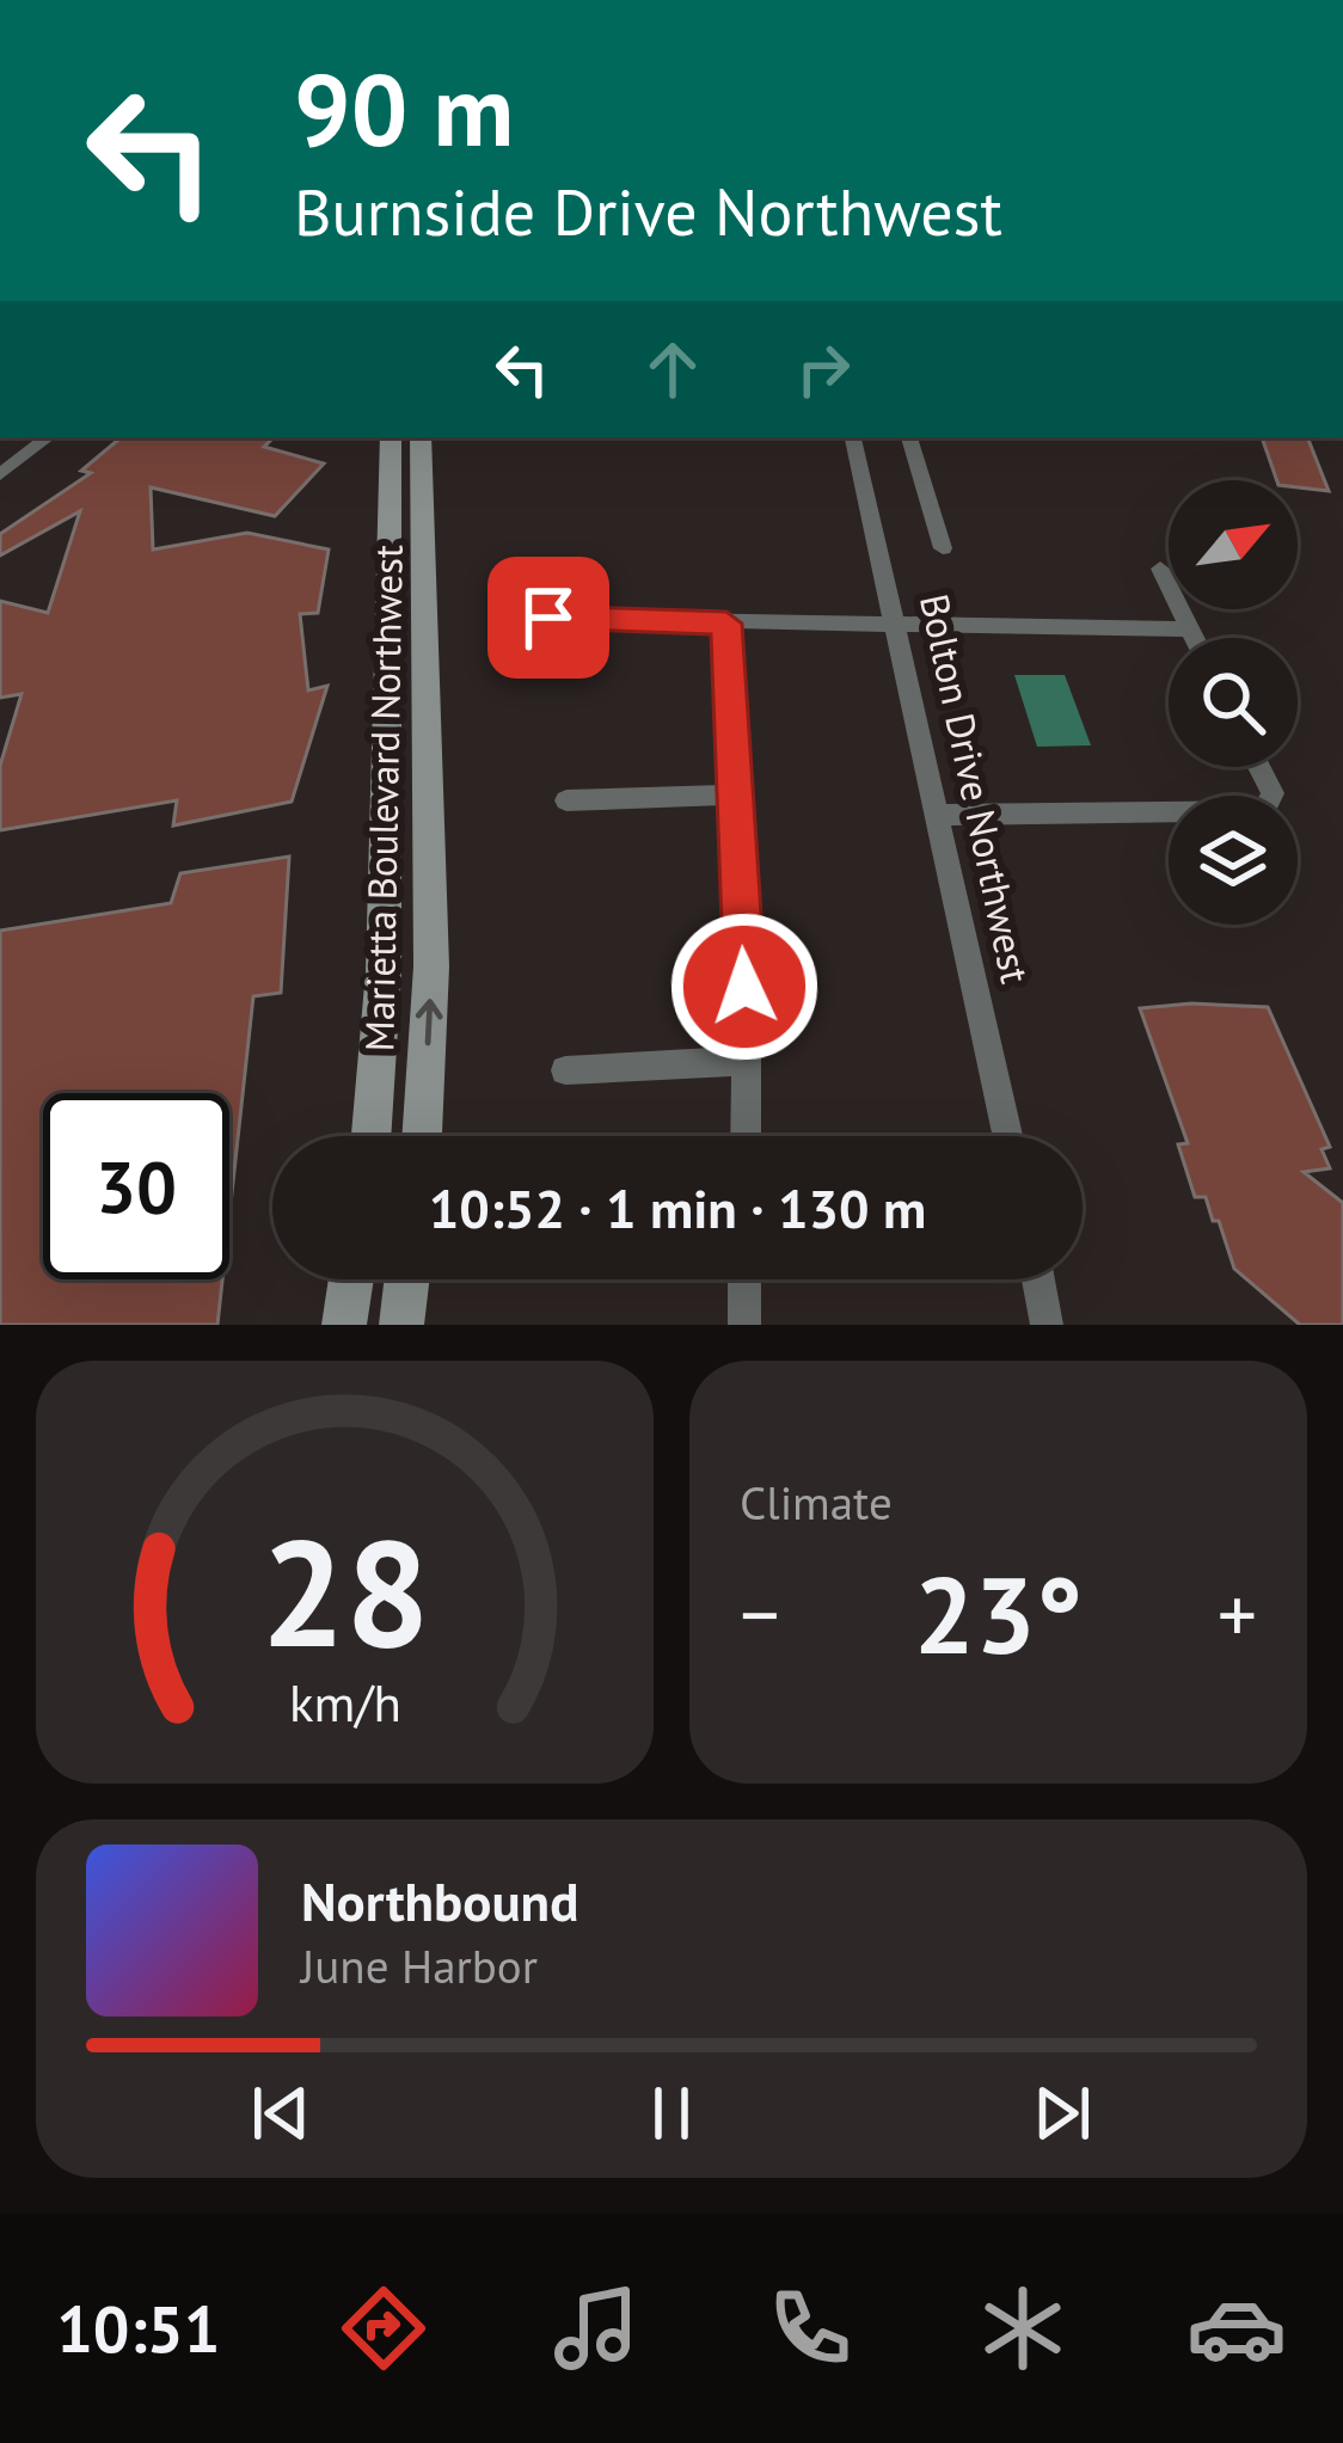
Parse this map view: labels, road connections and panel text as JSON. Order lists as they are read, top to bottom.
{
  "streets": {
    "main road": ["Marietta Boulevard Northwest"],
    "street": ["Bolton Drive Northwest"]
  },
  "north": "top right",
  "page": {
    "turn": ["90 m", "Burnside Drive Northwest"],
    "limit": "30",
    "trip": "10:52 · 1 min · 130 m",
    "tile": "Climate",
    "heat": ["−", "23°", "+"],
    "song": ["Northbound", "June Harbor"],
    "tabs": "10:51",
    "gauge": ["28", "km/h"]
  }
}
